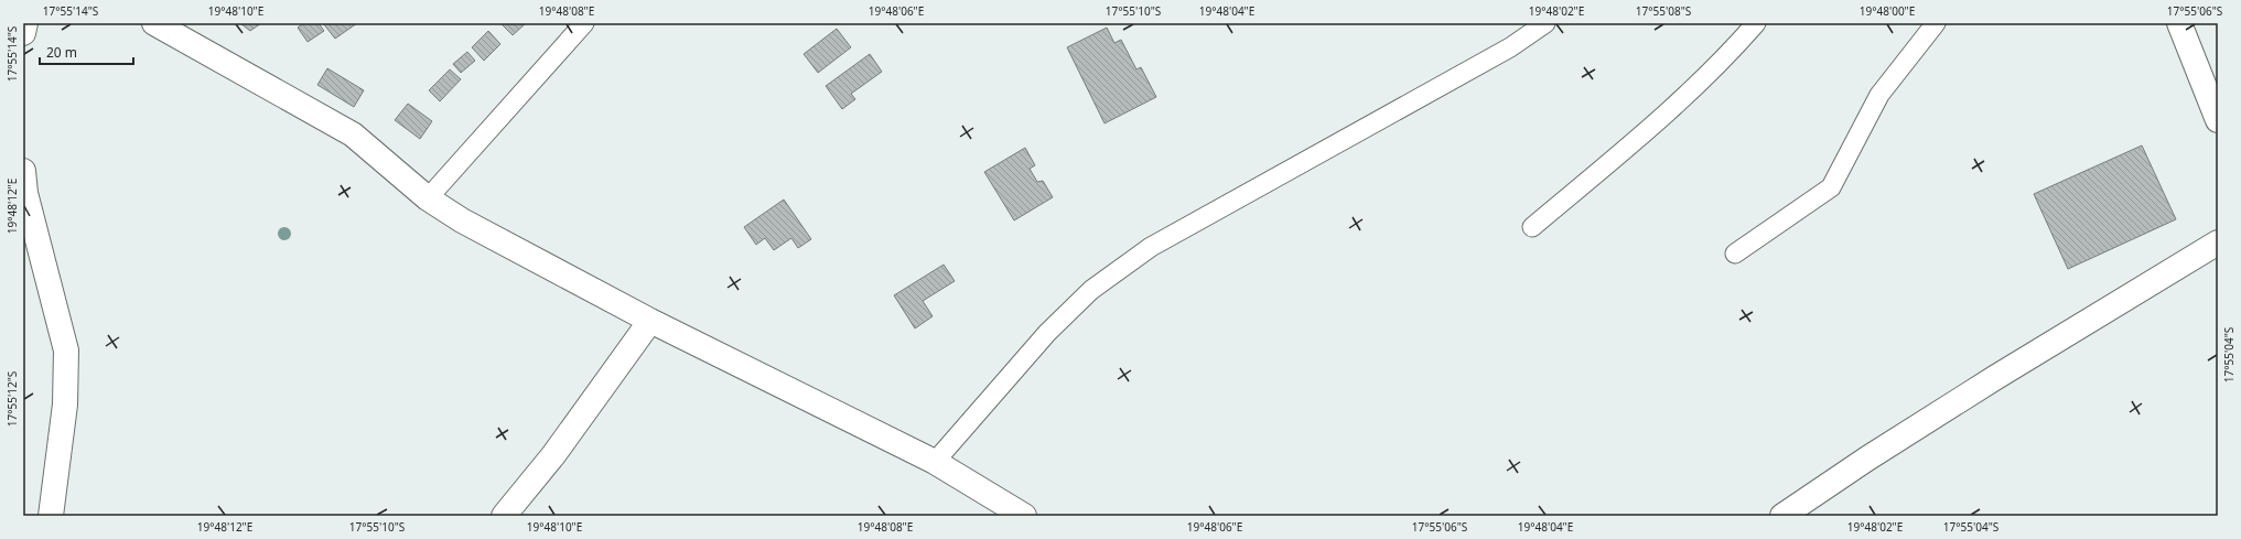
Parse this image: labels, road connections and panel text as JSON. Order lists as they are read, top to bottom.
{
  "scale_bar": "20 m",
  "coordinates": [
    "17°55'14\"S",
    "19°48'10\"E",
    "19°48'08\"E",
    "19°48'06\"E",
    "17°55'10\"S",
    "19°48'04\"E",
    "19°48'02\"E",
    "17°55'08\"S",
    "19°48'00\"E",
    "17°55'06\"S",
    "19°48'12\"E",
    "17°55'04\"S",
    "17°55'12\"S"
  ]
}
